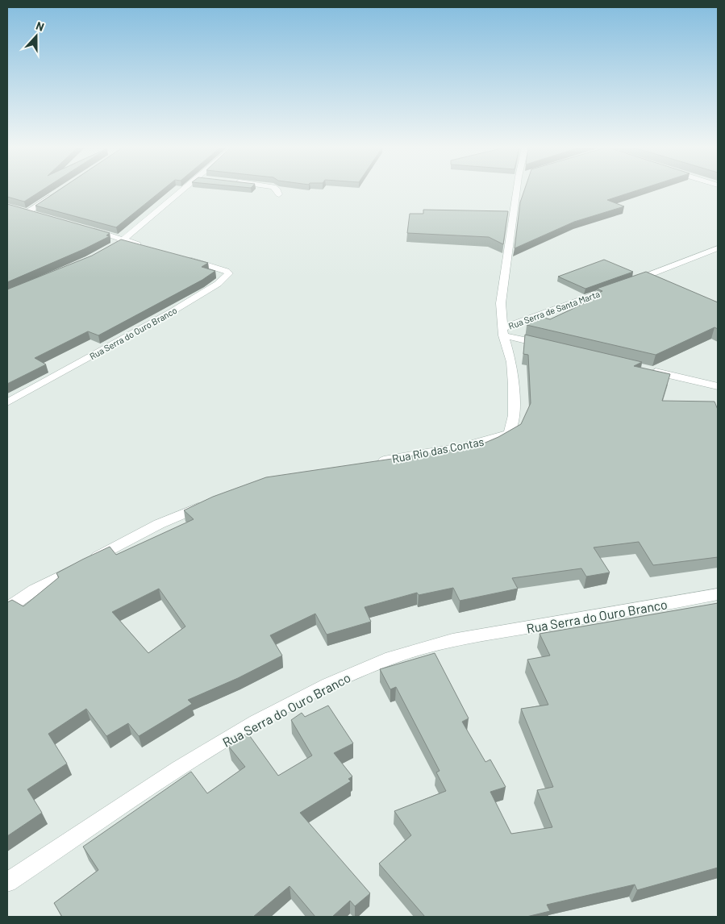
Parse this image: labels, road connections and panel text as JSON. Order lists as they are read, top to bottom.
{
  "streets": {
    "street": ["Rua Serra de Santa Marta", "Rua Serra do Ouro Branco", "Rua Rio das Contas"]
  },
  "crossings": [
    ["Rua Serra de Santa Marta", "Rua Rio das Contas"]
  ],
  "north": "top"
}
